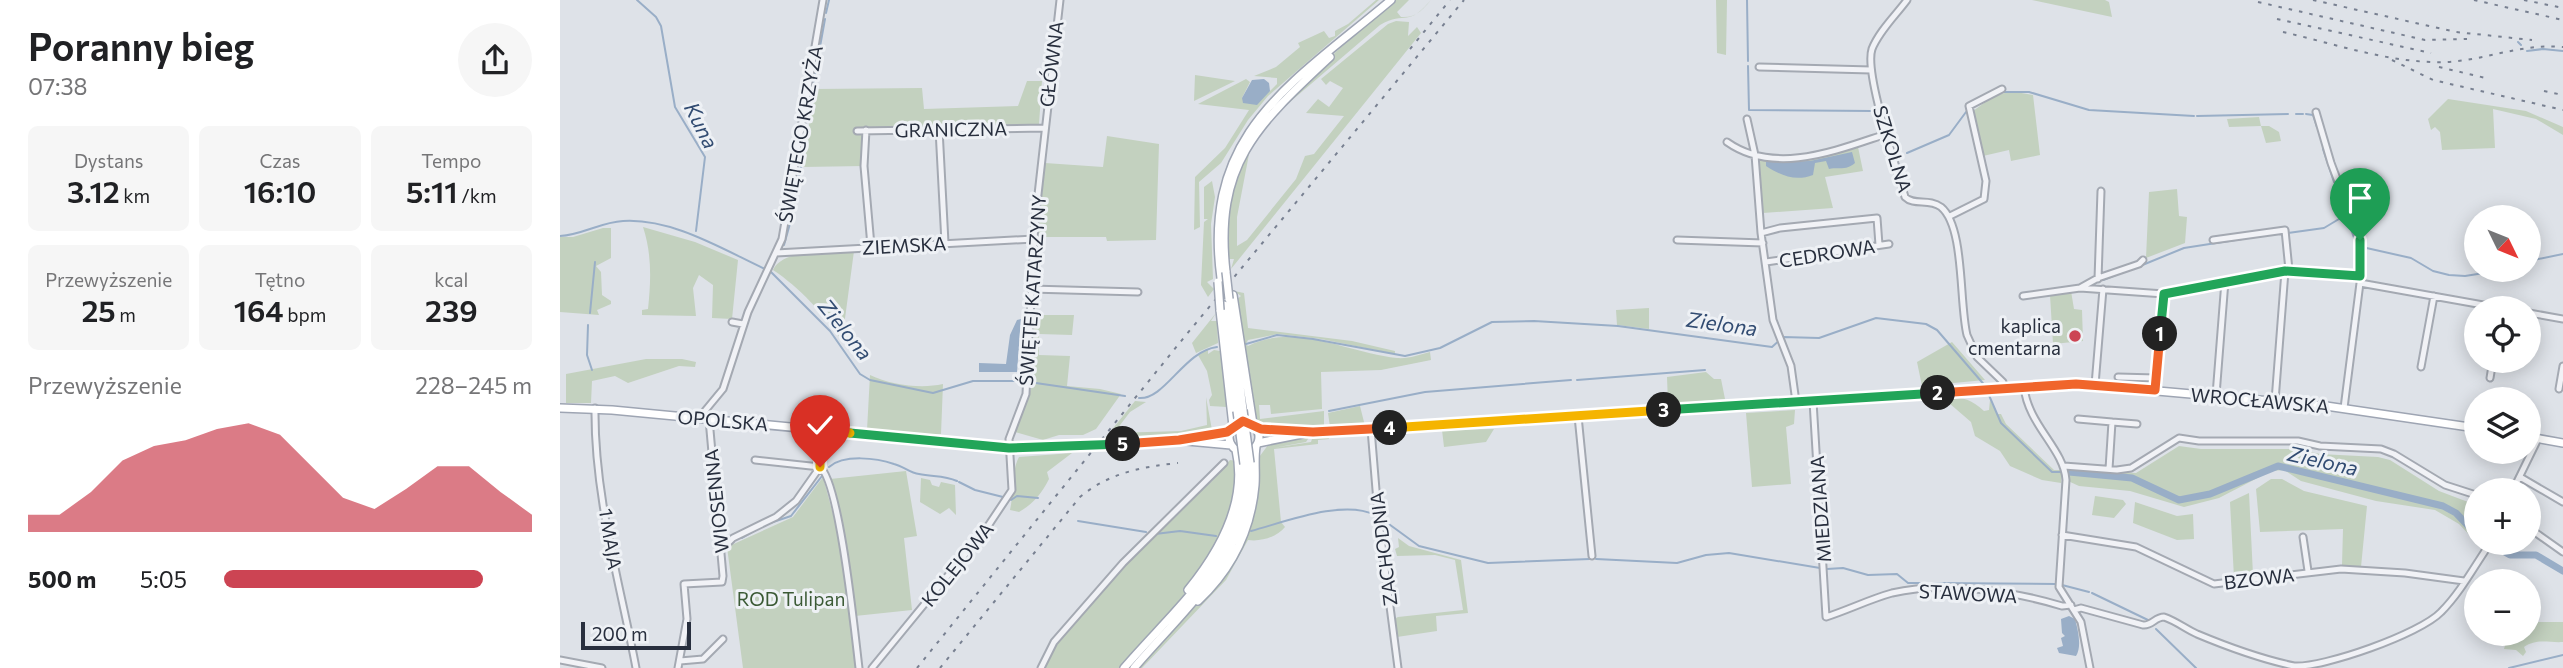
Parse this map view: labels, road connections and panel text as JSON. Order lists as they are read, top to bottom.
{
  "streets": {
    "main road": ["WROCŁAWSKA", "OPOLSKA"],
    "street": [
      "GŁÓWNA",
      "GRANICZNA",
      "ŚWIĘTEGO KRZYŻA",
      "SZKOLNA",
      "ZIEMSKA",
      "CEDROWA",
      "ŚWIĘTEJ KATARZYNY",
      "WIOSENNA",
      "MIEDZIANA",
      "1 MAJA",
      "ZACHODNIA",
      "KOLEJOWA",
      "BZOWA",
      "STAWOWA"
    ]
  },
  "crossings": [
    ["GŁÓWNA", "GRANICZNA"],
    ["GŁÓWNA", "ŚWIĘTEJ KATARZYNY"],
    ["GRANICZNA", "ŚWIĘTEJ KATARZYNY"],
    ["ŚWIĘTEGO KRZYŻA", "ZIEMSKA"],
    ["ZIEMSKA", "ŚWIĘTEJ KATARZYNY"],
    ["ŚWIĘTEJ KATARZYNY", "OPOLSKA"],
    ["ŚWIĘTEJ KATARZYNY", "KOLEJOWA"],
    ["OPOLSKA", "WIOSENNA"],
    ["OPOLSKA", "1 MAJA"],
    ["OPOLSKA", "KOLEJOWA"],
    ["MIEDZIANA", "STAWOWA"],
    ["BZOWA", "STAWOWA"]
  ],
  "water": ["Kuna", "Zielona"],
  "parks": ["ROD Tulipan"],
  "places": ["kaplica cmentarna"],
  "scale_bar": "200 m",
  "north": "bottom right",
  "page": {
    "heading": ["Poranny bieg", "07:38"],
    "stats": [
      ["Dystans", "3.12 km"],
      ["Czas", "16:10"],
      ["Tempo", "5:11 /km"],
      ["Przewyższenie", "25 m"],
      ["Tętno", "164 bpm"],
      ["kcal", "239"]
    ],
    "map_buttons": ["+", "−"],
    "pins": [
      "1",
      "2",
      "3",
      "4",
      "5"
    ],
    "chart": ["Przewyższenie", "228–245 m"],
    "list": [
      {
        "name": "500 m",
        "note": "5:05"
      }
    ],
    "scale": "200 m"
  }
}
